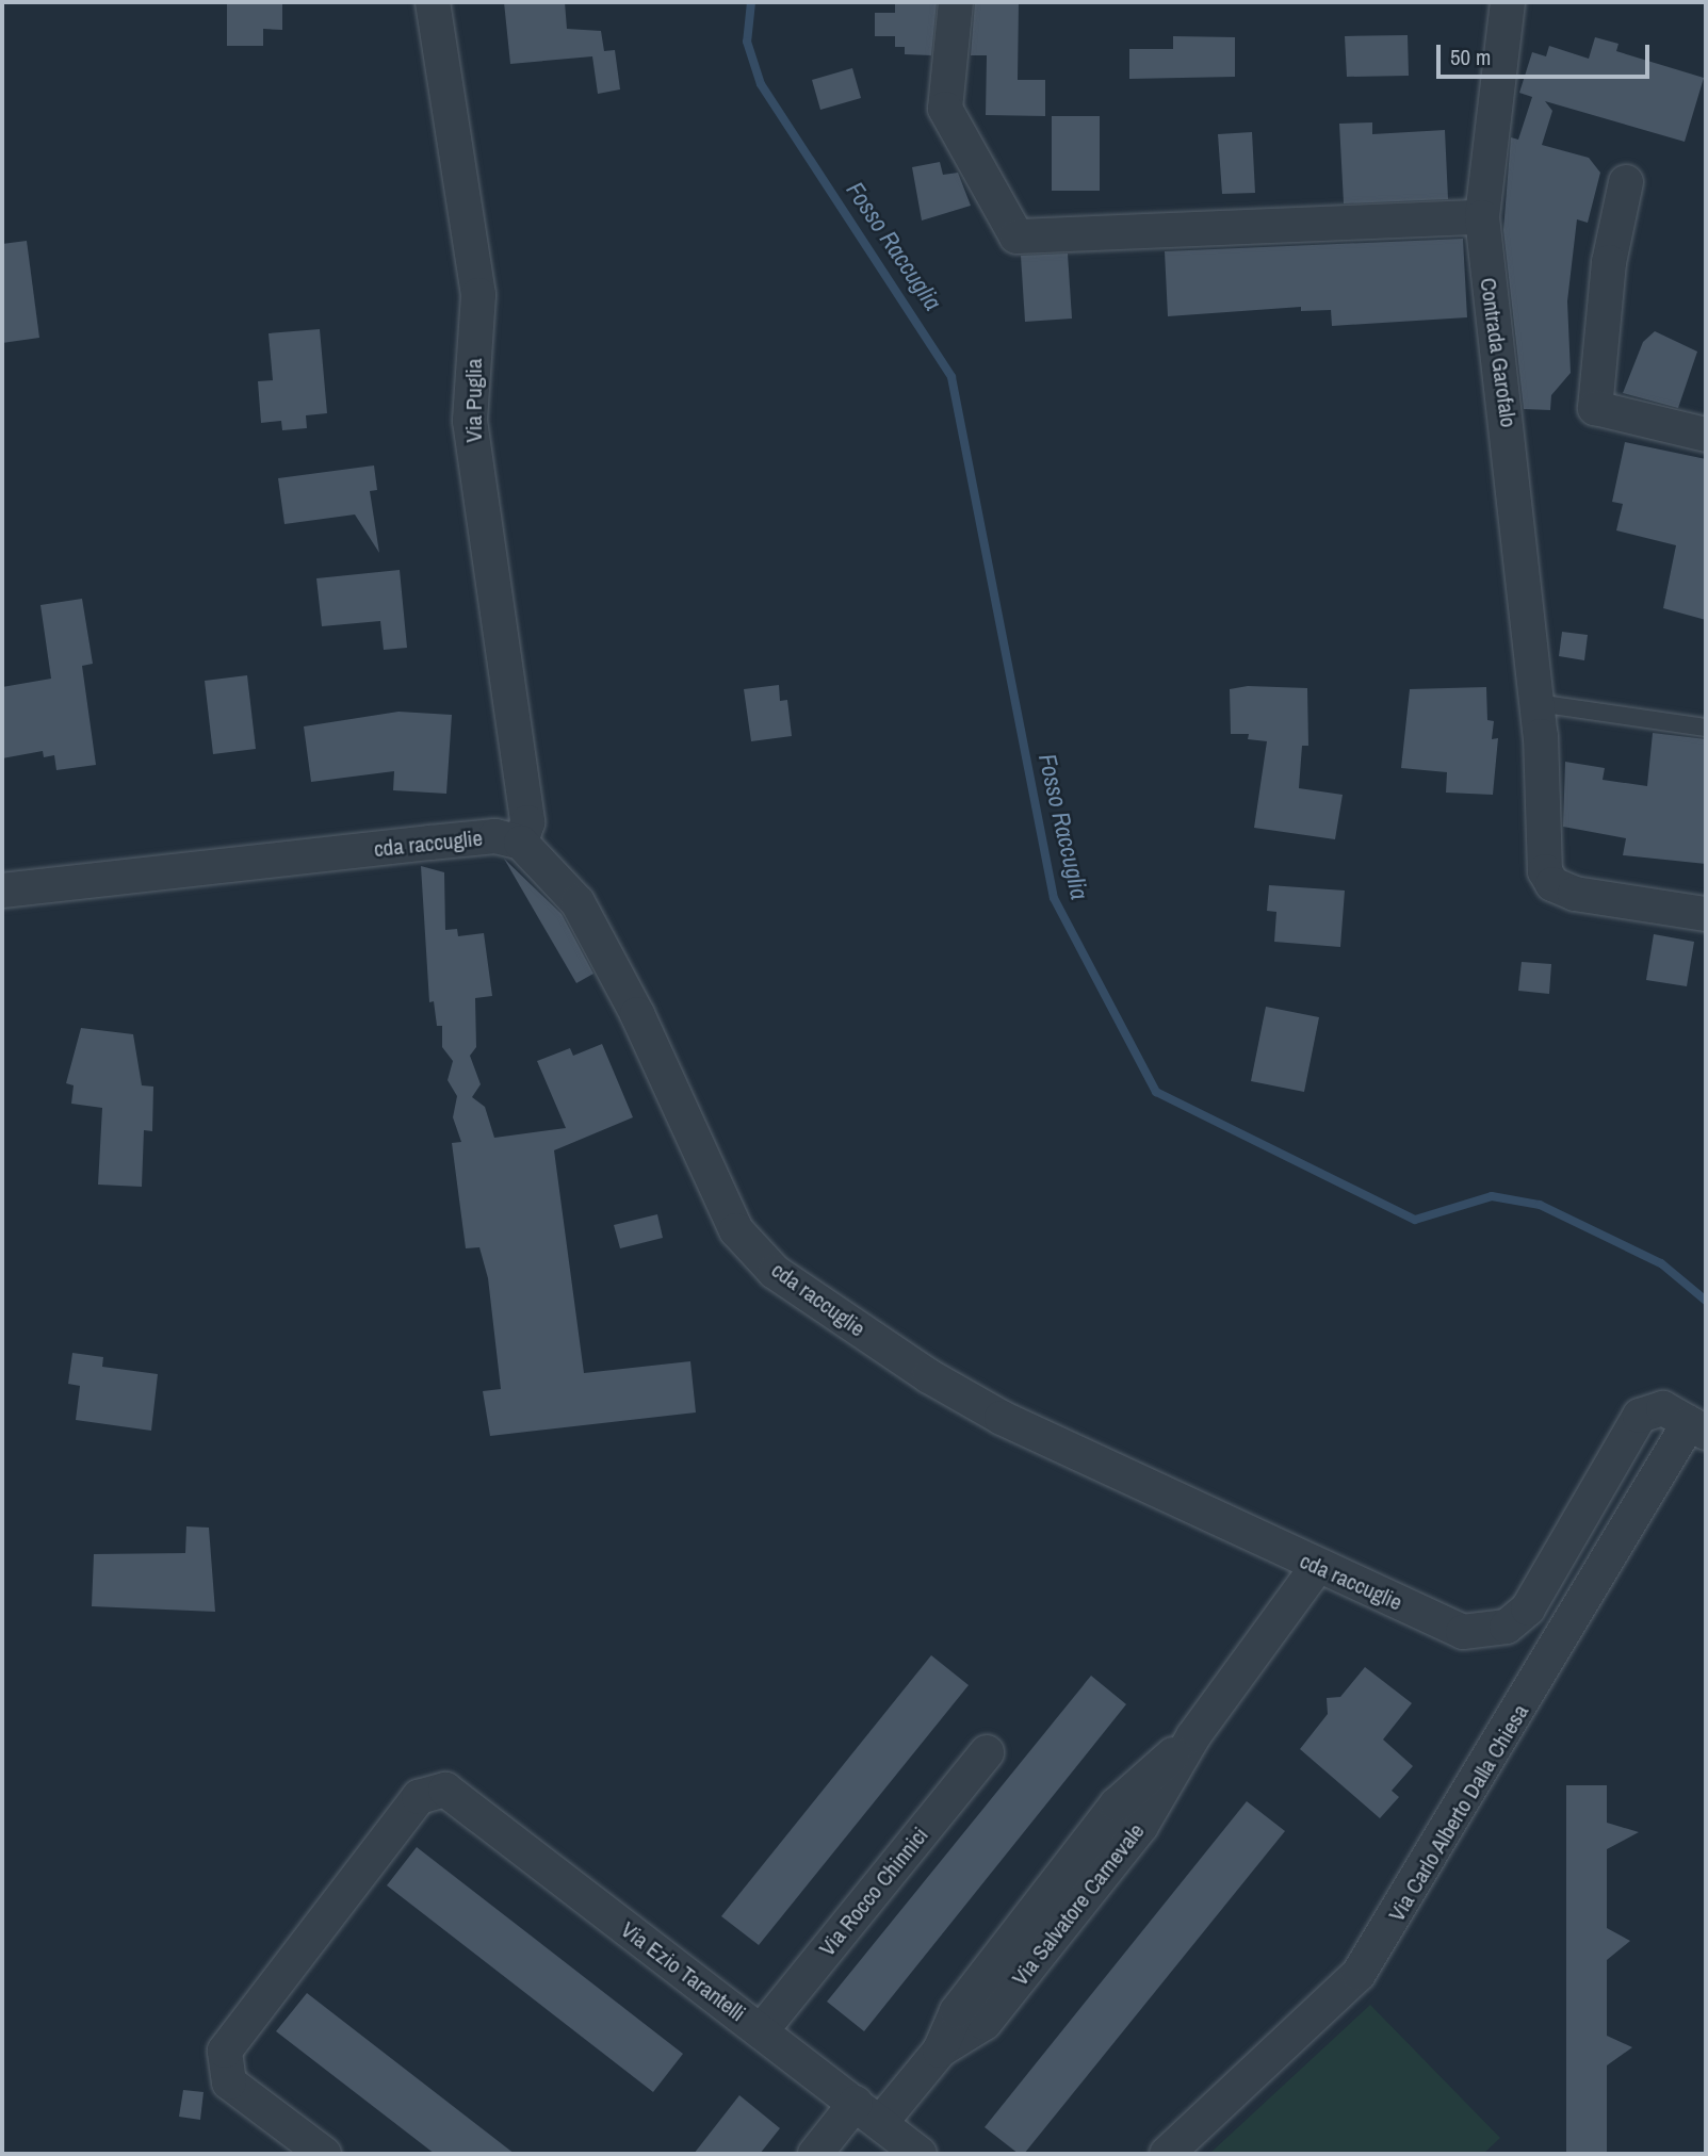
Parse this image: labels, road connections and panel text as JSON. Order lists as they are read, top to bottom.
{
  "streets": {
    "street": [
      "Contrada Garofalo",
      "Via Puglia",
      "cda raccuglie",
      "Via Carlo Alberto Dalla Chiesa",
      "Via Rocco Chinnici",
      "Via Salvatore Carnevale",
      "Via Ezio Tarantelli"
    ]
  },
  "crossings": [
    ["Via Puglia", "cda raccuglie"],
    ["cda raccuglie", "Via Carlo Alberto Dalla Chiesa"],
    ["cda raccuglie", "Via Salvatore Carnevale"],
    ["Via Rocco Chinnici", "Via Ezio Tarantelli"],
    ["Via Salvatore Carnevale", "Via Ezio Tarantelli"]
  ],
  "water": ["Fosso Raccuglia"],
  "scale_bar": "50 m"
}
